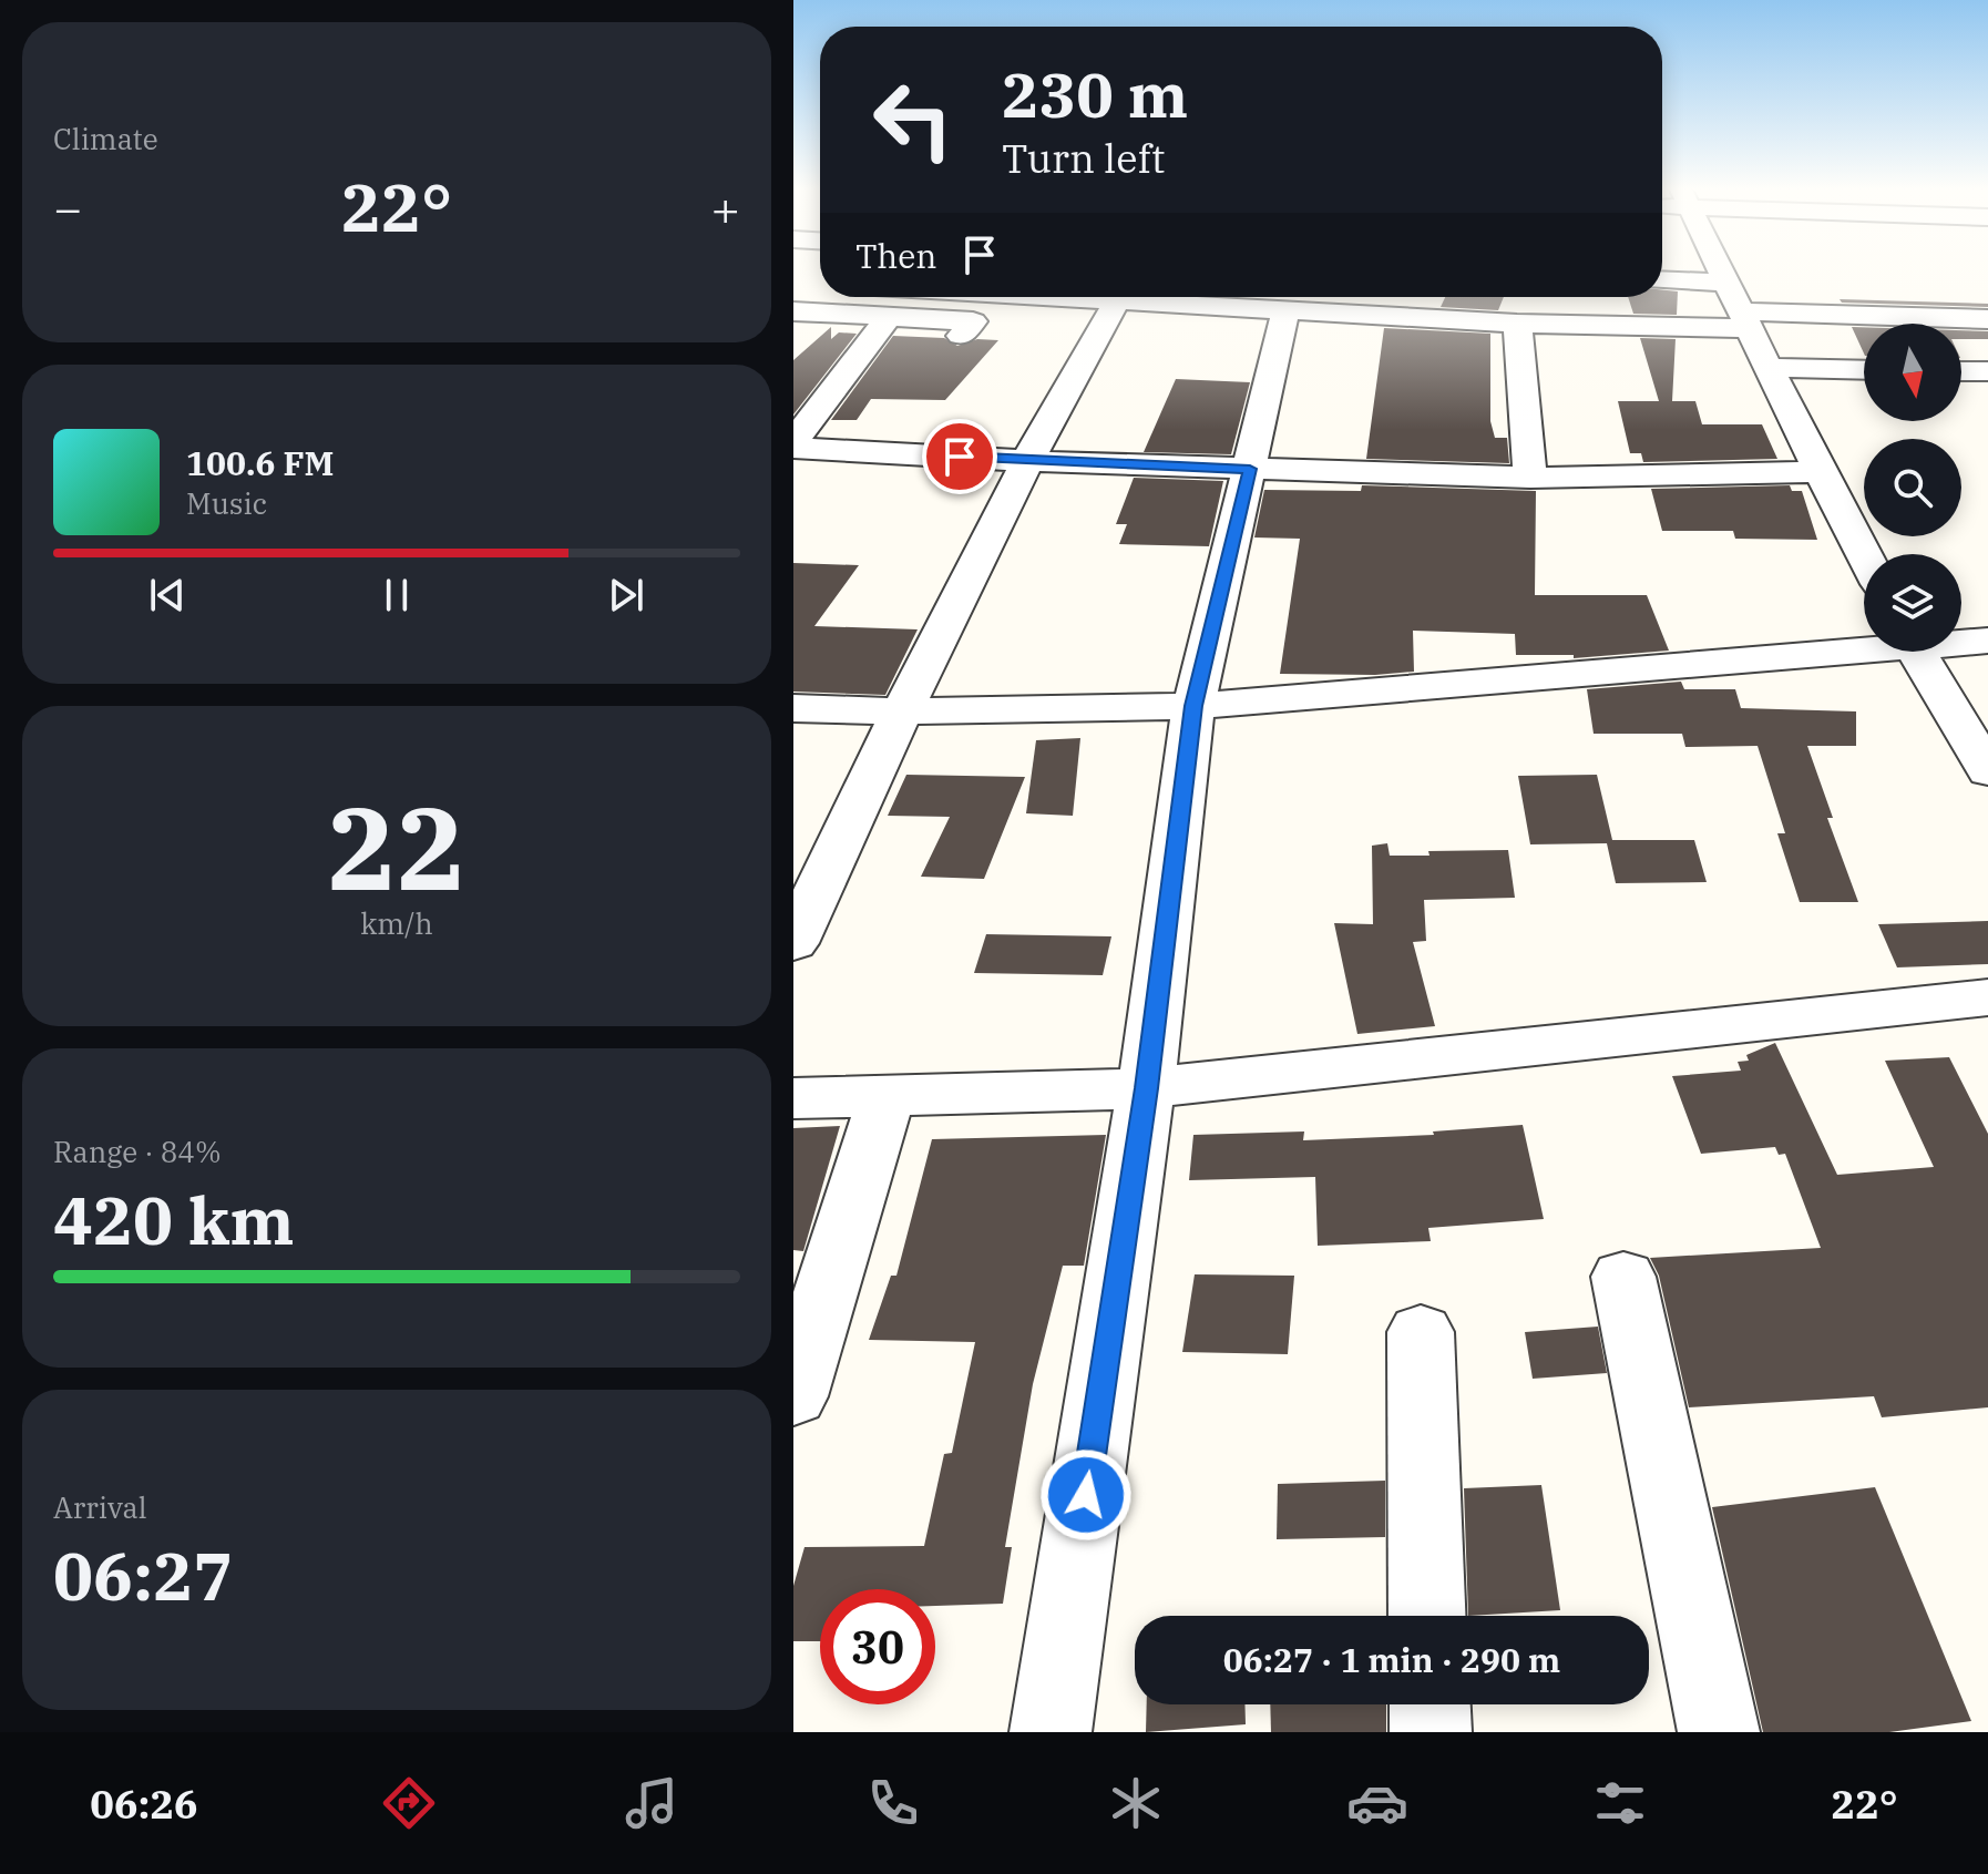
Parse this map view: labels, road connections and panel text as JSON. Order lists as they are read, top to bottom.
{
  "north": "bottom",
  "page": {
    "tile": [
      "Climate",
      ["22", "km/h"],
      ["Range · 84%", "420 km"],
      ["Arrival", "06:27"]
    ],
    "turn": ["230 m", "Turn left"],
    "heat": ["−", "22°", "+"],
    "then": "Then",
    "song": ["100.6 FM", "Music"],
    "limit": "30",
    "trip": "06:27 · 1 min · 290 m",
    "tabs": ["06:26", "22°"]
  }
}
